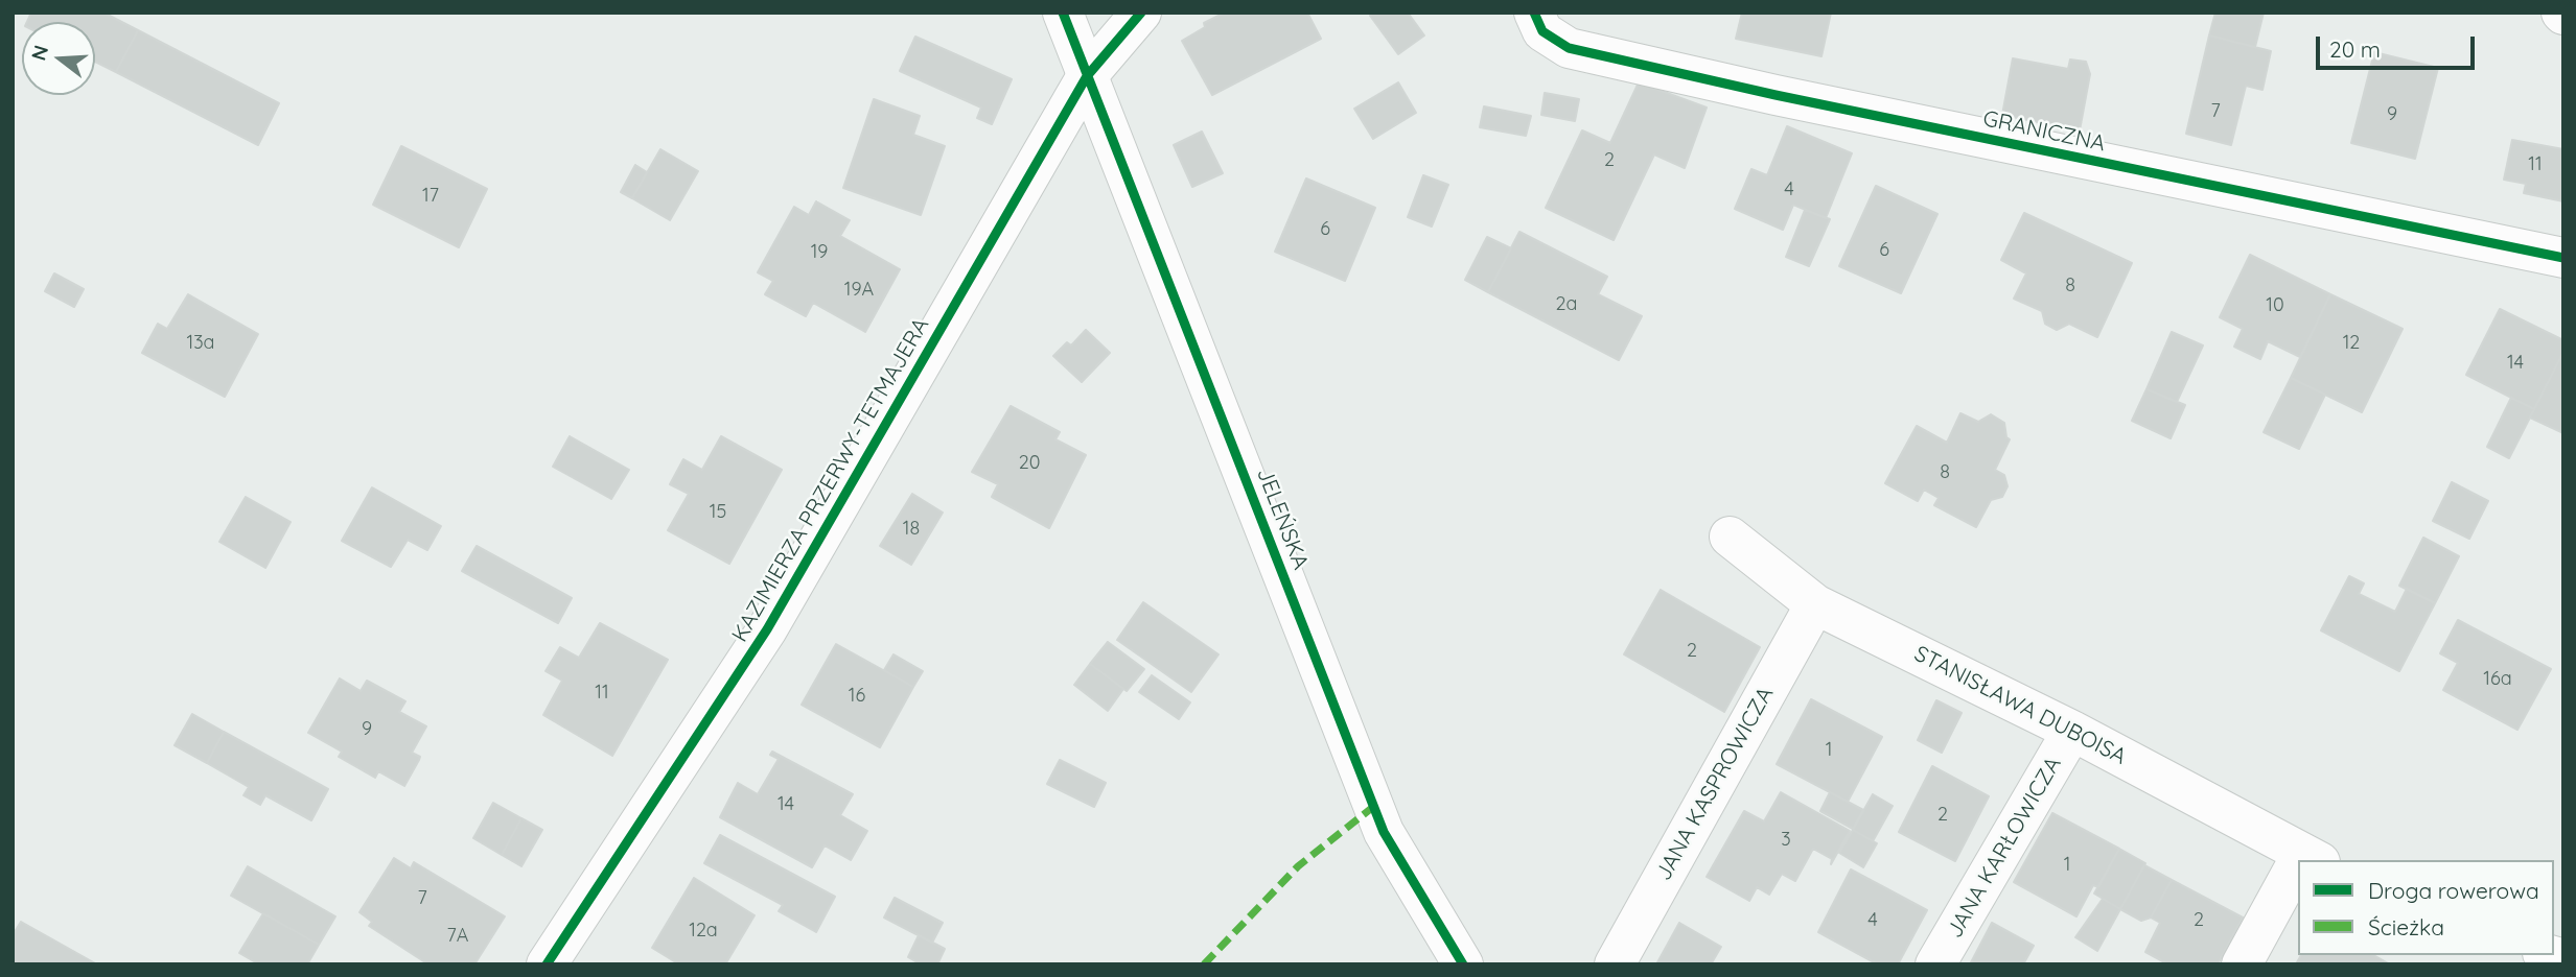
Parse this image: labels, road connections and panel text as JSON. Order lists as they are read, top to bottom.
{
  "streets": {
    "street": [
      "GRANICZNA",
      "KAZIMIERZA PRZERWY-TETMAJERA",
      "JELEŃSKA",
      "STANISŁAWA DUBOISA",
      "JANA KASPROWICZA",
      "JANA KARŁOWICZA"
    ]
  },
  "crossings": [
    ["KAZIMIERZA PRZERWY-TETMAJERA", "JELEŃSKA"],
    ["STANISŁAWA DUBOISA", "JANA KASPROWICZA"],
    ["STANISŁAWA DUBOISA", "JANA KARŁOWICZA"]
  ],
  "house_numbers": [
    "7",
    "9",
    "2",
    "11",
    "4",
    "17",
    "6",
    "6",
    "19",
    "8",
    "19A",
    "2a",
    "10",
    "13a",
    "12",
    "14",
    "20",
    "8",
    "15",
    "18",
    "2",
    "16a",
    "11",
    "16",
    "9",
    "1",
    "14",
    "2",
    "3",
    "1",
    "7",
    "4",
    "2",
    "12a",
    "7A"
  ],
  "legend": ["Droga rowerowa", "Ścieżka"],
  "scale_bar": "20 m",
  "north": "left"
}
